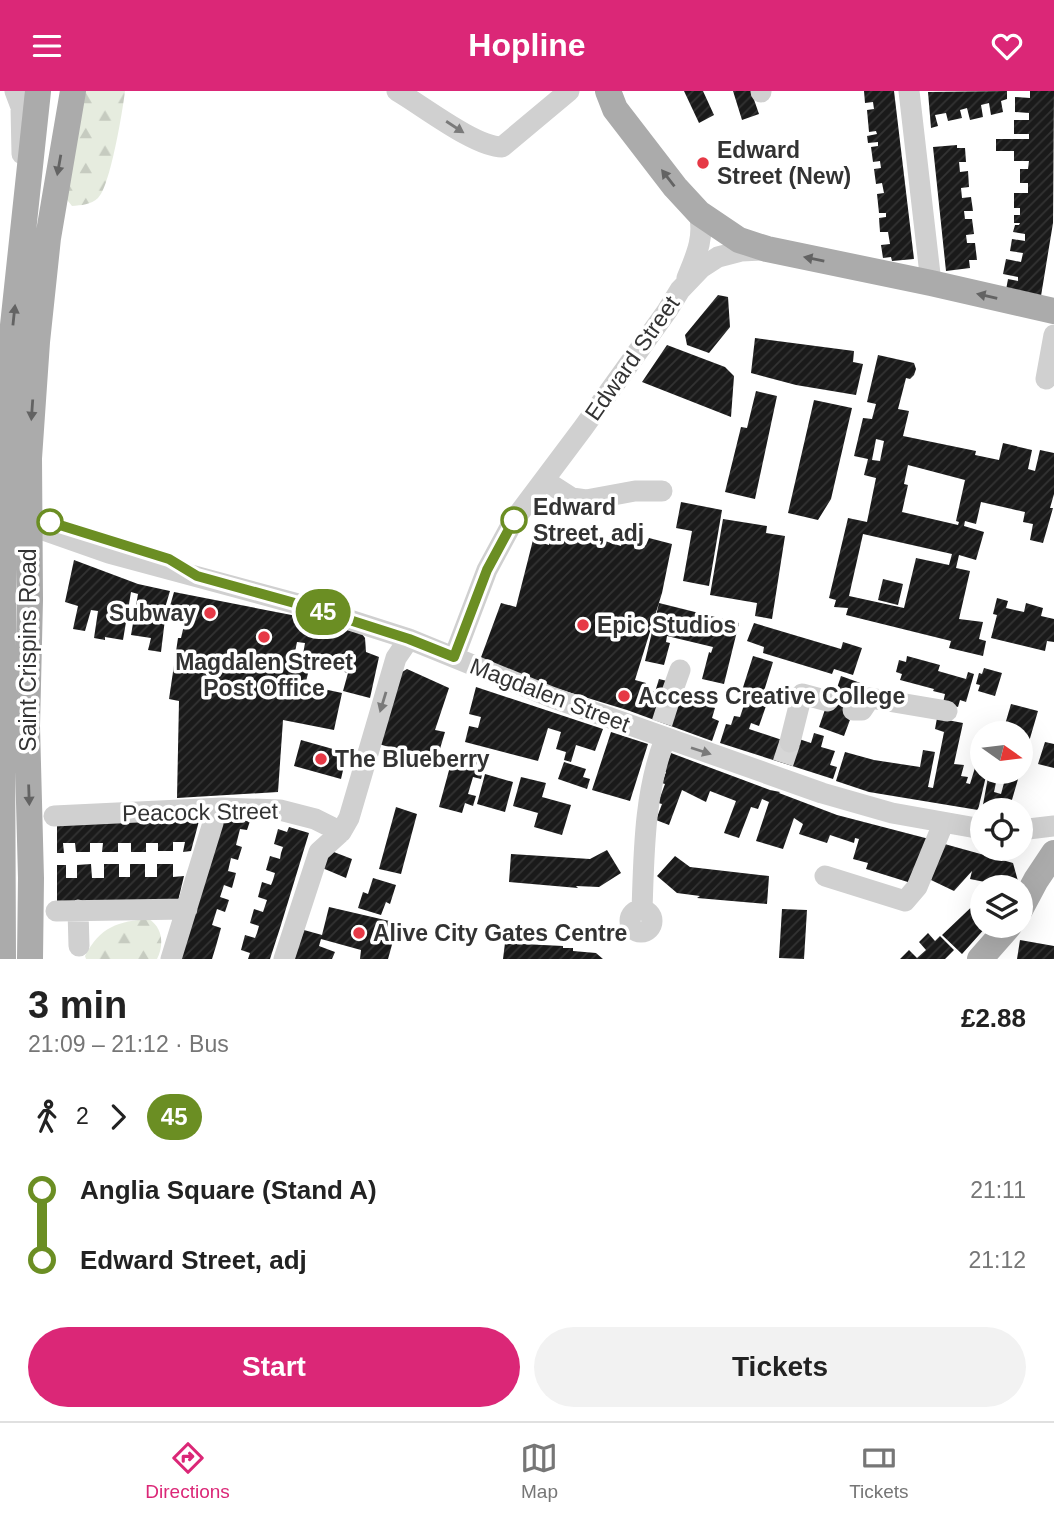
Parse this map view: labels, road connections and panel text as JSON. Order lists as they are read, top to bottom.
{
  "streets": {
    "main road": ["Edward Street", "Saint Crispins Road"],
    "street": ["Magdalen Street", "Peacock Street"]
  },
  "crossings": [
    ["Edward Street", "Magdalen Street"]
  ],
  "one_way": ["Edward Street"],
  "places": [
    "Edward Street (New)",
    "Edward Street, adj",
    "Subway",
    "Epic Studios",
    "Magdalen Street Post Office",
    "Access Creative College",
    "The Blueberry",
    "Alive City Gates Centre"
  ],
  "lines": ["bus line 45"],
  "north": "right",
  "page": {
    "header": "Hopline",
    "on_map": "45",
    "heading": ["3 min", "21:09 – 21:12 · Bus", "£2.88"],
    "legs": ["2", "45"],
    "list": [
      {
        "name": "Anglia Square (Stand A)",
        "value": "21:11"
      },
      {
        "name": "Edward Street, adj",
        "value": "21:12"
      }
    ],
    "buttons": ["Start", "Tickets"],
    "tabs": ["Directions", "Map", "Tickets"]
  }
}
